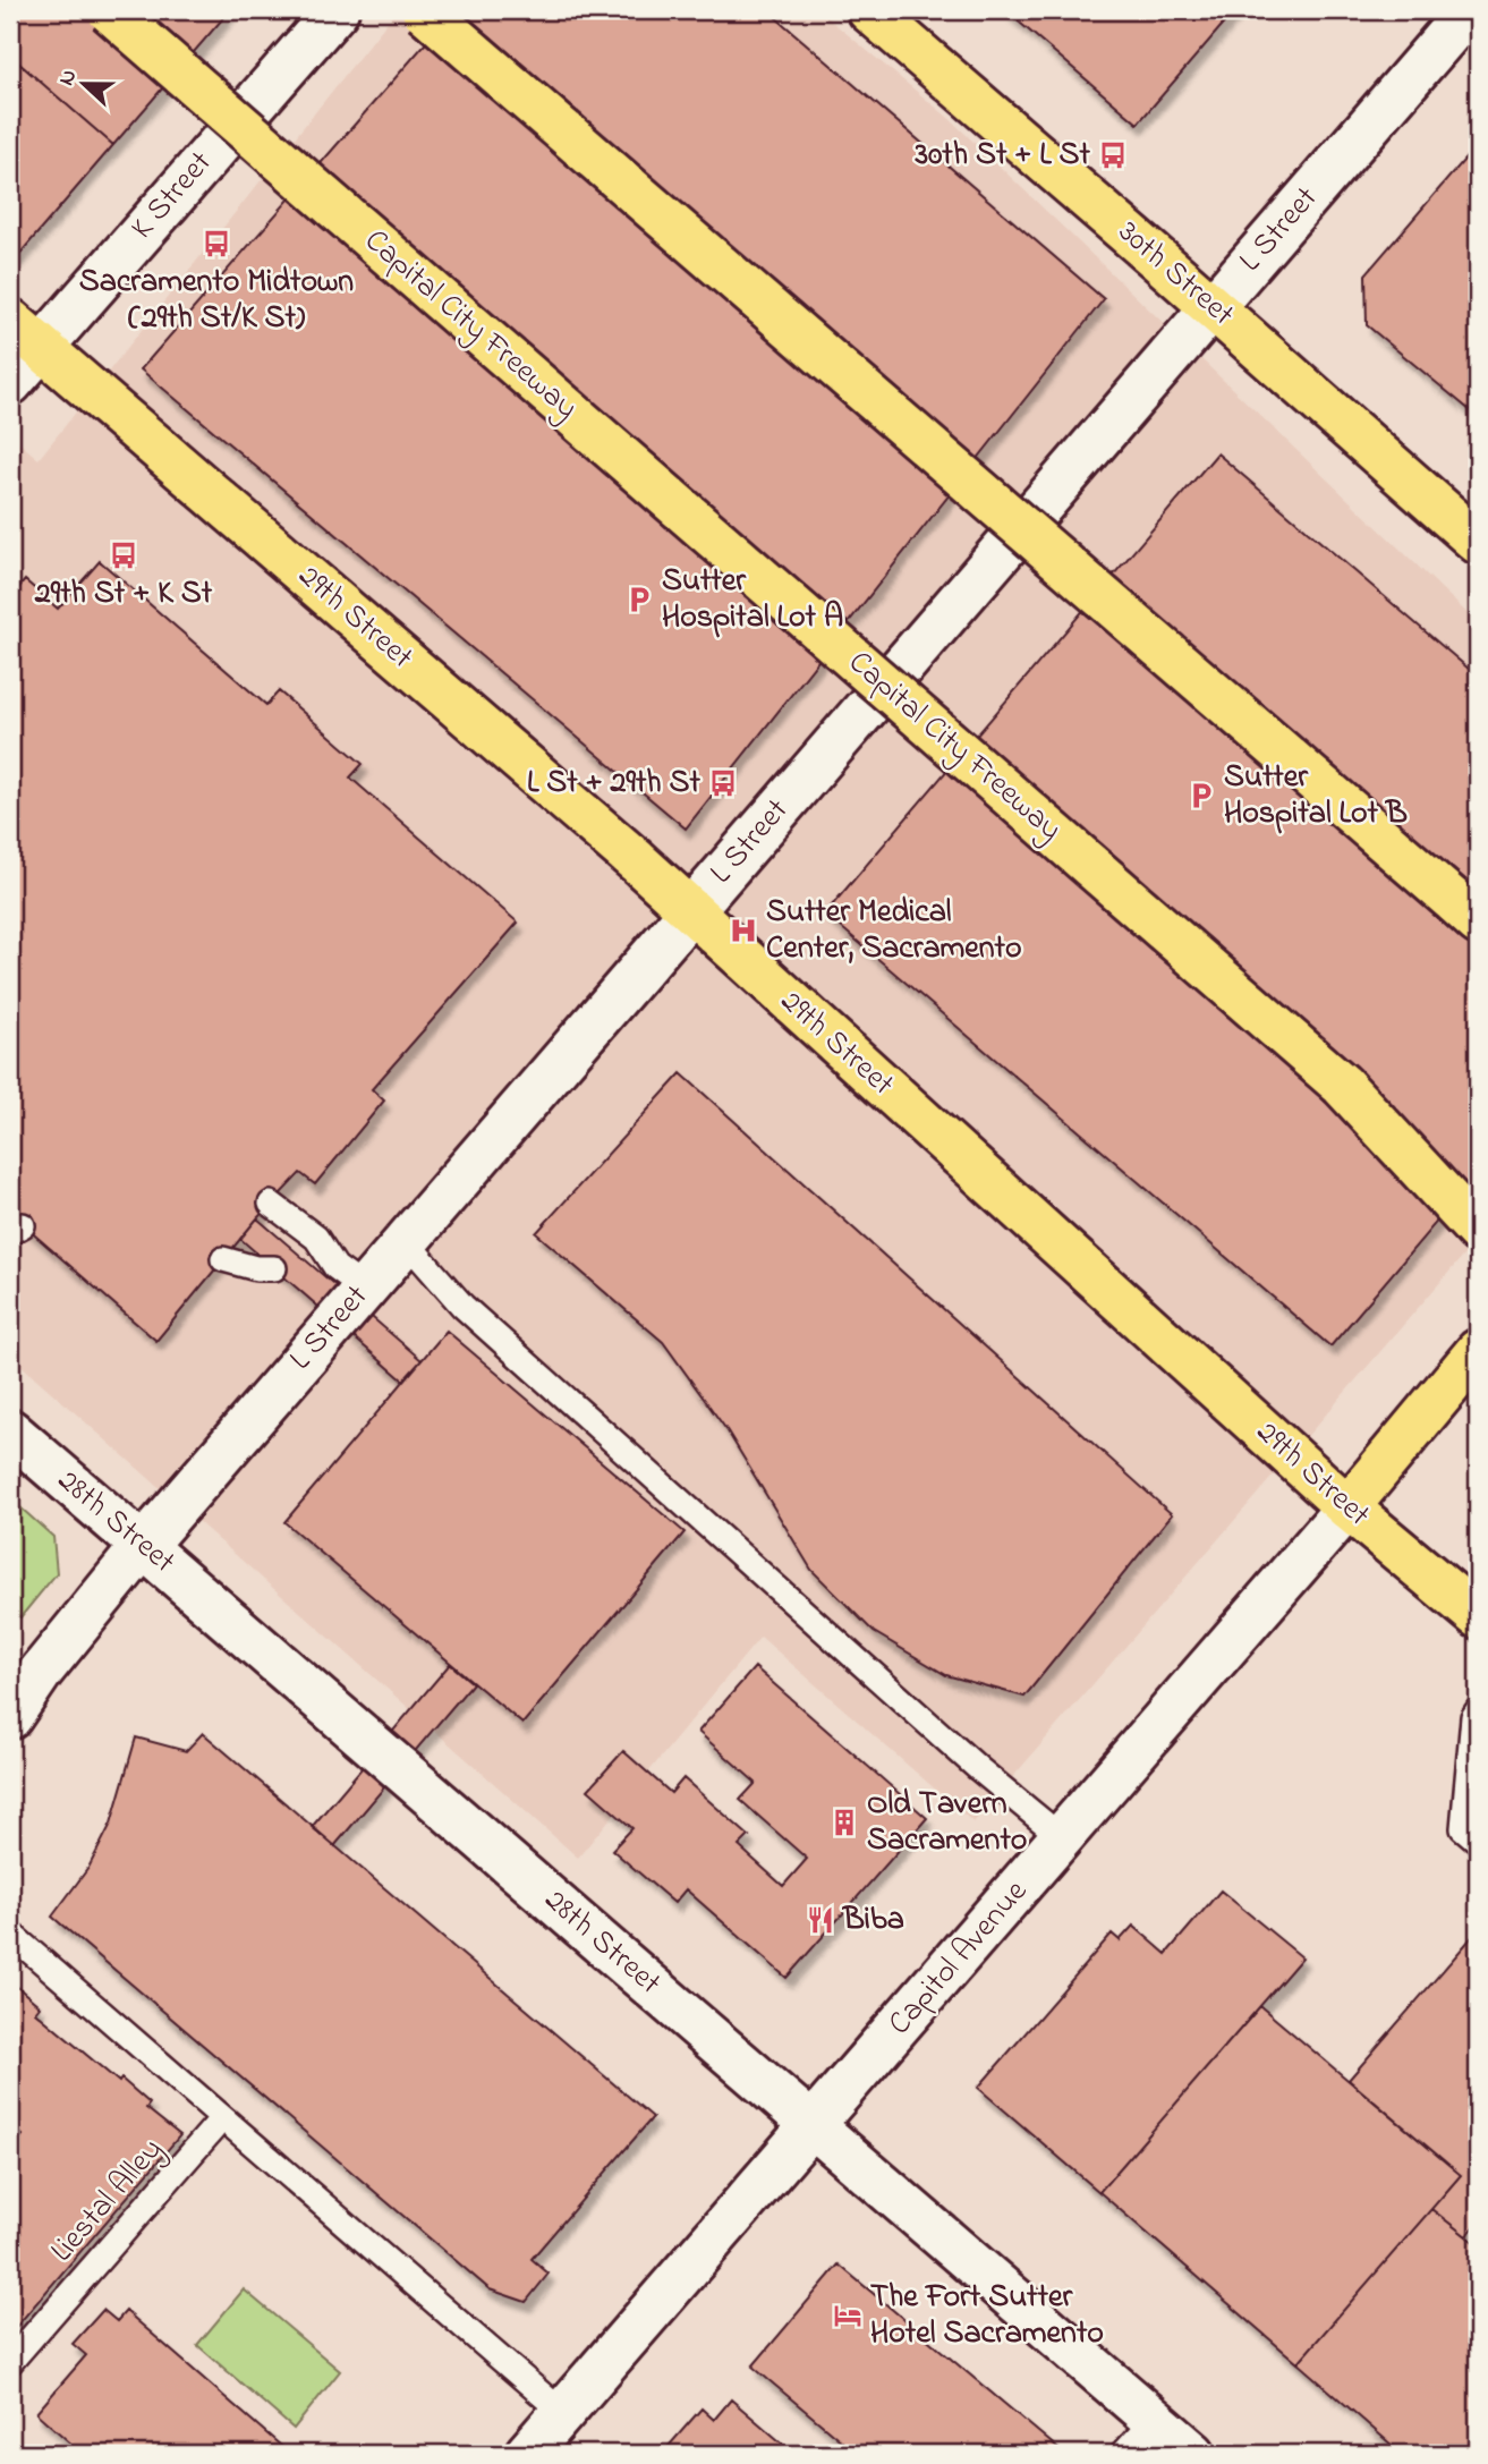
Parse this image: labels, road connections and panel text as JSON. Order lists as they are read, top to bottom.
{
  "streets": {
    "main road": [
      "30th Street",
      "Capital City Freeway",
      "29th Street",
      "Capitol Avenue"
    ],
    "street": ["K Street", "L Street", "28th Street"],
    "lane": ["Liestal Alley"]
  },
  "crossings": [
    ["K Street", "29th Street"],
    ["L Street", "30th Street"],
    ["L Street", "29th Street"],
    ["L Street", "28th Street"],
    ["29th Street", "Capitol Avenue"],
    ["28th Street", "Capitol Avenue"]
  ],
  "places": {
    "bus stop": [
      "30th St + L St",
      "Sacramento Midtown (29th St/K St)",
      "29th St + K St",
      "L St + 29th St"
    ],
    "parking": ["Sutter Hospital Lot A", "Sutter Hospital Lot B"],
    "hospital": ["Sutter Medical Center, Sacramento"],
    "building": ["Old Tavern Sacramento"],
    "restaurant": ["Biba"],
    "hotel": ["The Fort Sutter Hotel Sacramento"]
  },
  "north": "left"
}
